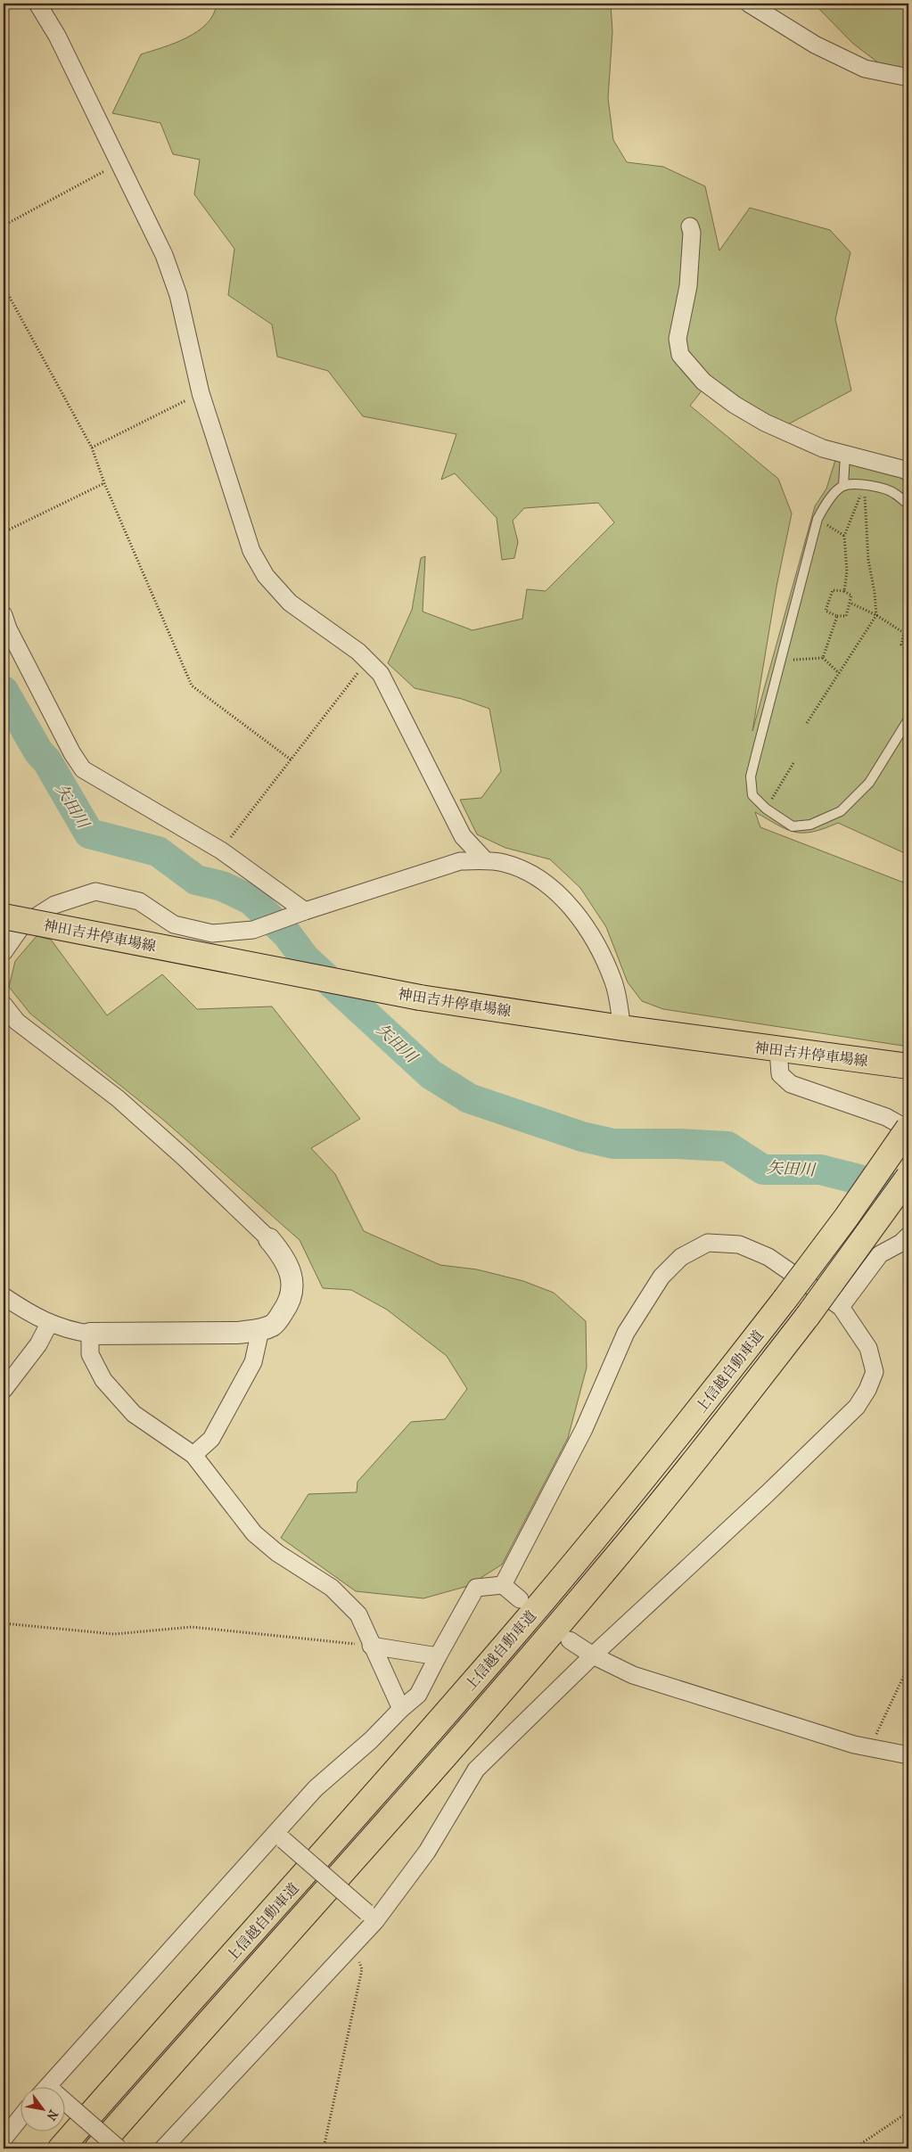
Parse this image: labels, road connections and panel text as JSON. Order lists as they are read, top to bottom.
{
  "streets": {
    "main road": ["神田吉井停車場線", "上信越自動車道"]
  },
  "water": ["矢田川"],
  "north": "bottom right"
}
